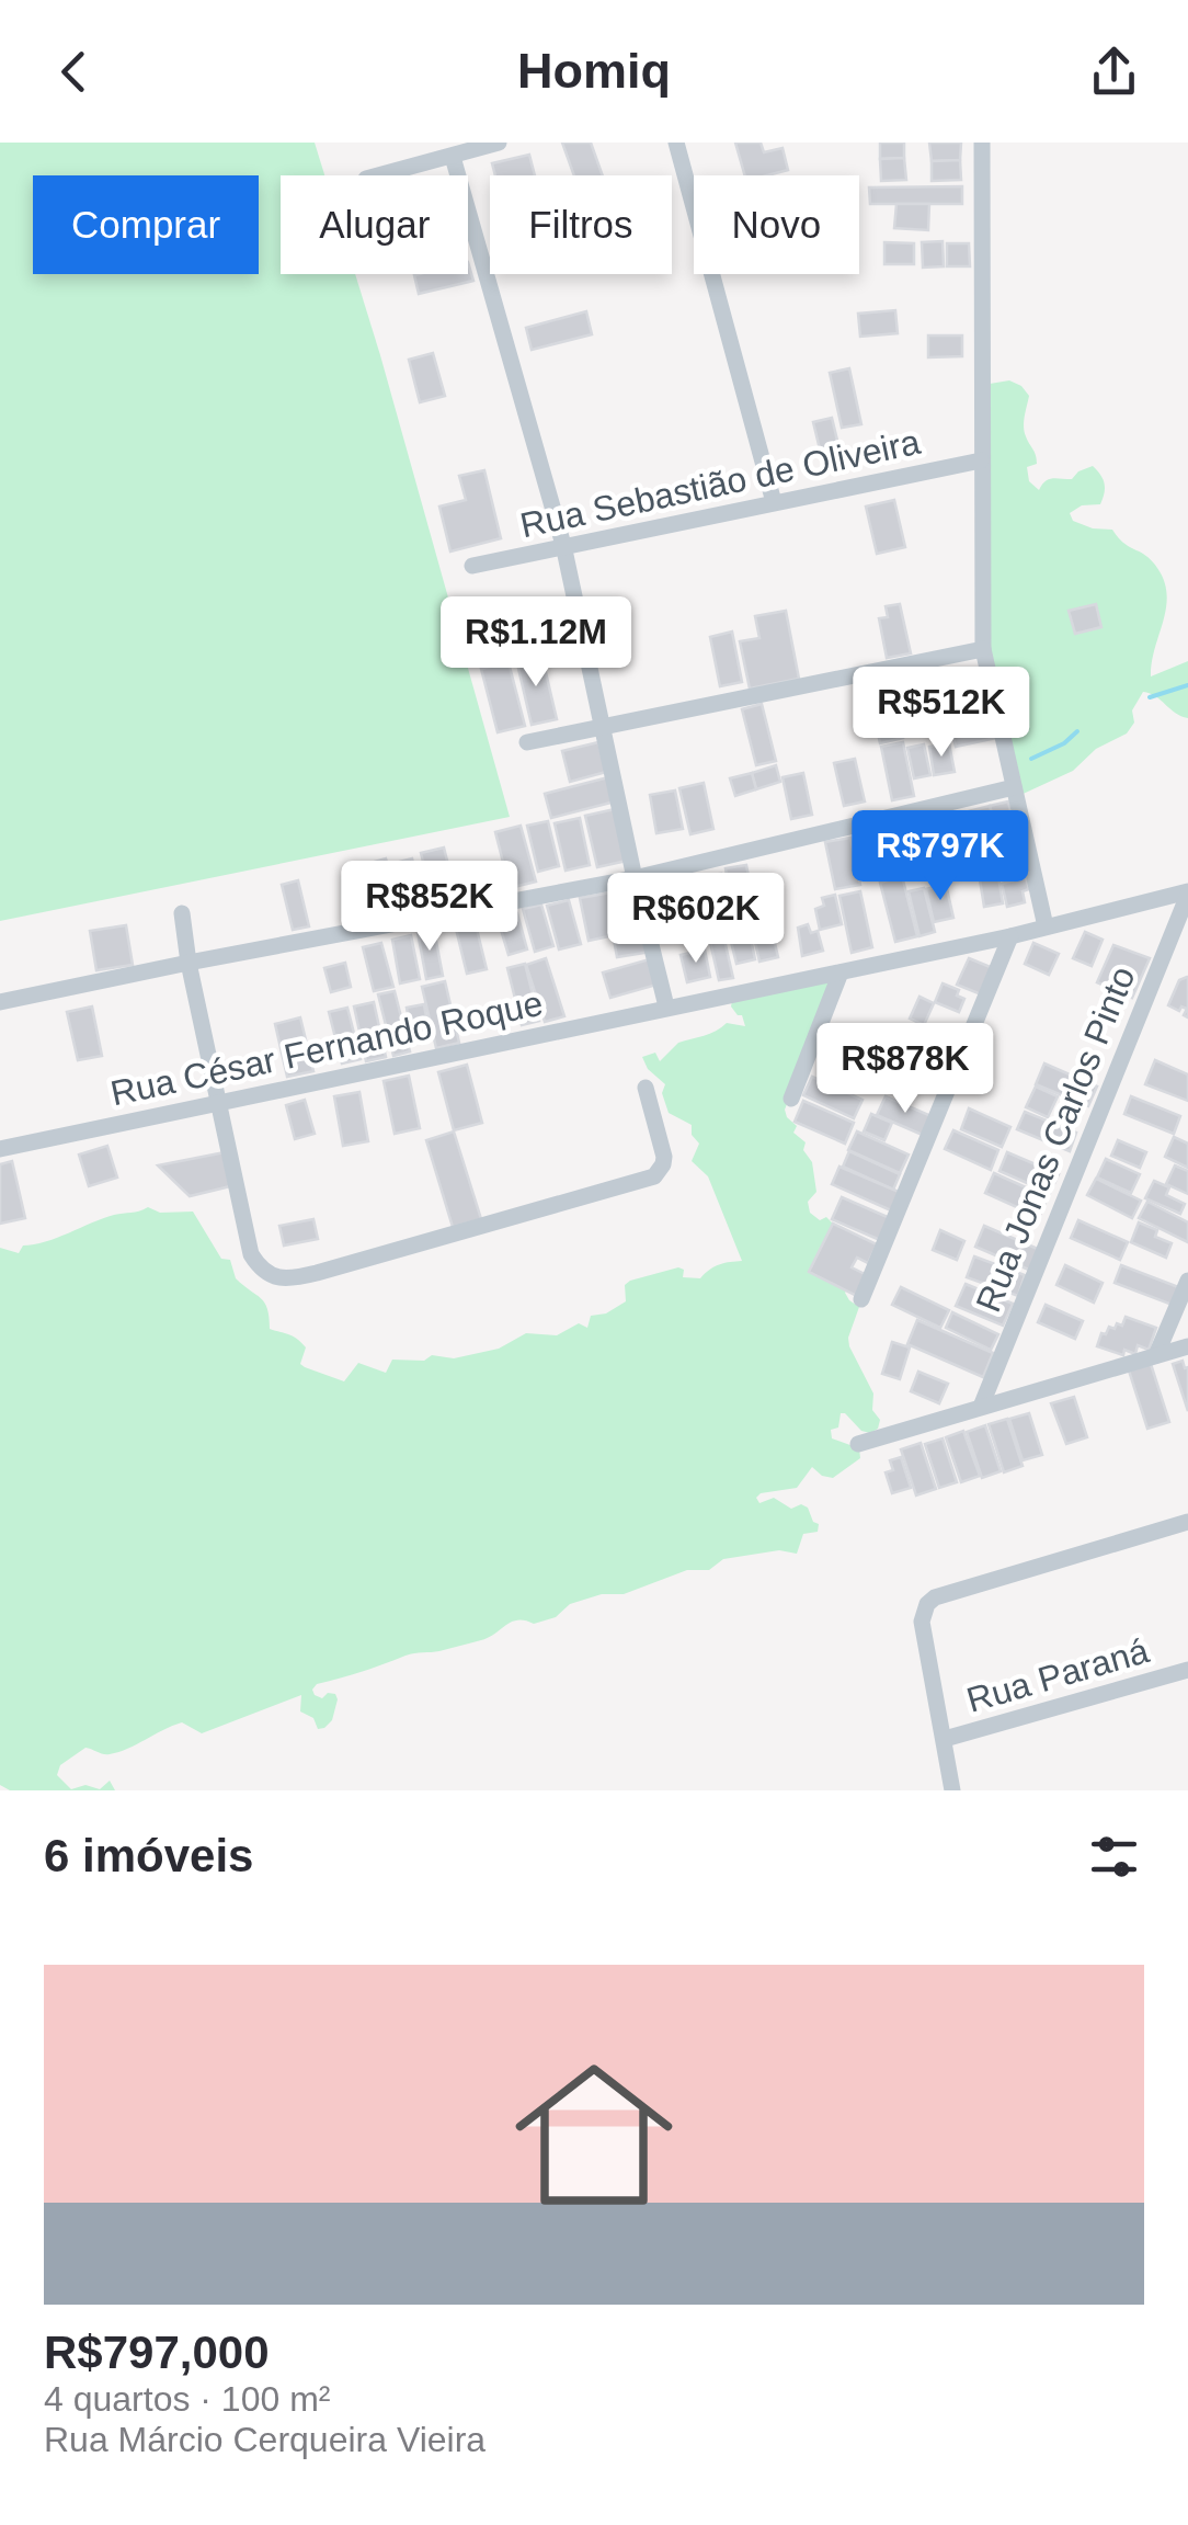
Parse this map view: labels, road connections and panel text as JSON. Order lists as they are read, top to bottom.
{
  "streets": {
    "street": [
      "Rua Sebastião de Oliveira",
      "Rua César Fernando Roque",
      "Rua Jonas Carlos Pinto",
      "Rua Paraná"
    ]
  },
  "crossings": [
    ["Rua César Fernando Roque", "Rua Jonas Carlos Pinto"]
  ],
  "page": {
    "header": "Homiq",
    "chip": [
      "Comprar",
      "Alugar",
      "Filtros",
      "Novo"
    ],
    "price": [
      "R$1.12M",
      "R$512K",
      "R$797K",
      "R$852K",
      "R$602K",
      "R$878K"
    ],
    "heading": "6 imóveis",
    "list": [
      {
        "name": "R$797,000",
        "note": "4 quartos · 100 m² · Rua Márcio Cerqueira Vieira"
      }
    ]
  }
}
